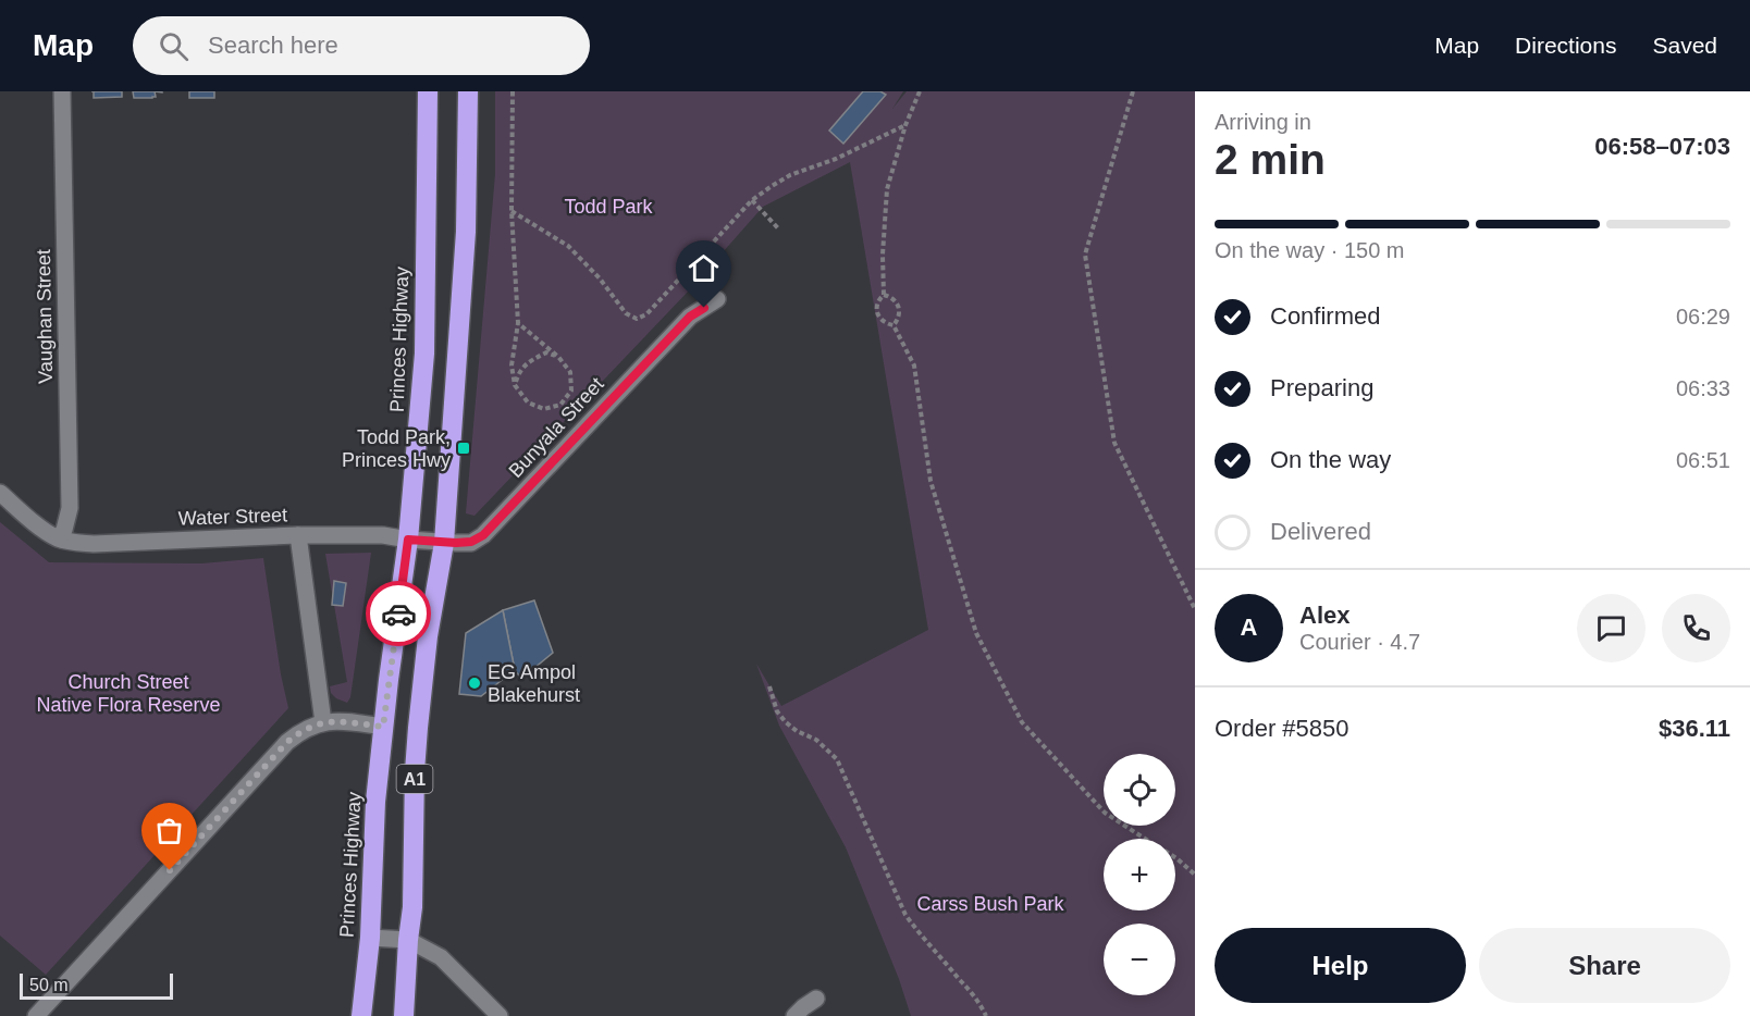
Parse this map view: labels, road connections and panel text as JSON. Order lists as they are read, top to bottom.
{
  "streets": {
    "highway": ["Princes Highway", "A1"],
    "street": ["Vaughan Street", "Bunyala Street", "Water Street"]
  },
  "crossings": [
    ["Vaughan Street", "Water Street"],
    ["Princes Highway", "Bunyala Street"],
    ["Princes Highway", "Water Street"],
    ["Bunyala Street", "Water Street"],
    ["Bunyala Street", "A1"]
  ],
  "parks": ["Todd Park", "Church Street Native Flora Reserve", "Carss Bush Park"],
  "places": {
    "transit": ["Todd Park, Princes Hwy"],
    "other": ["EG Ampol Blakehurst"]
  },
  "scale_bar": "50 m",
  "page": {
    "header": "Map",
    "search": "Search here",
    "nav": ["Map", "Directions", "Saved"],
    "heading": ["2 min", "Arriving in", "06:58–07:03"],
    "panel": [
      "Alex",
      "Courier · 4.7",
      "Order #5850",
      "$36.11"
    ],
    "bar": "On the way · 150 m",
    "list": [
      ["Confirmed", "06:29"],
      ["Preparing", "06:33"],
      ["On the way", "06:51"],
      "Delivered"
    ],
    "round": "A",
    "map_buttons": ["+", "−"],
    "buttons": ["Help", "Share"],
    "scale": "50 m"
  }
}
